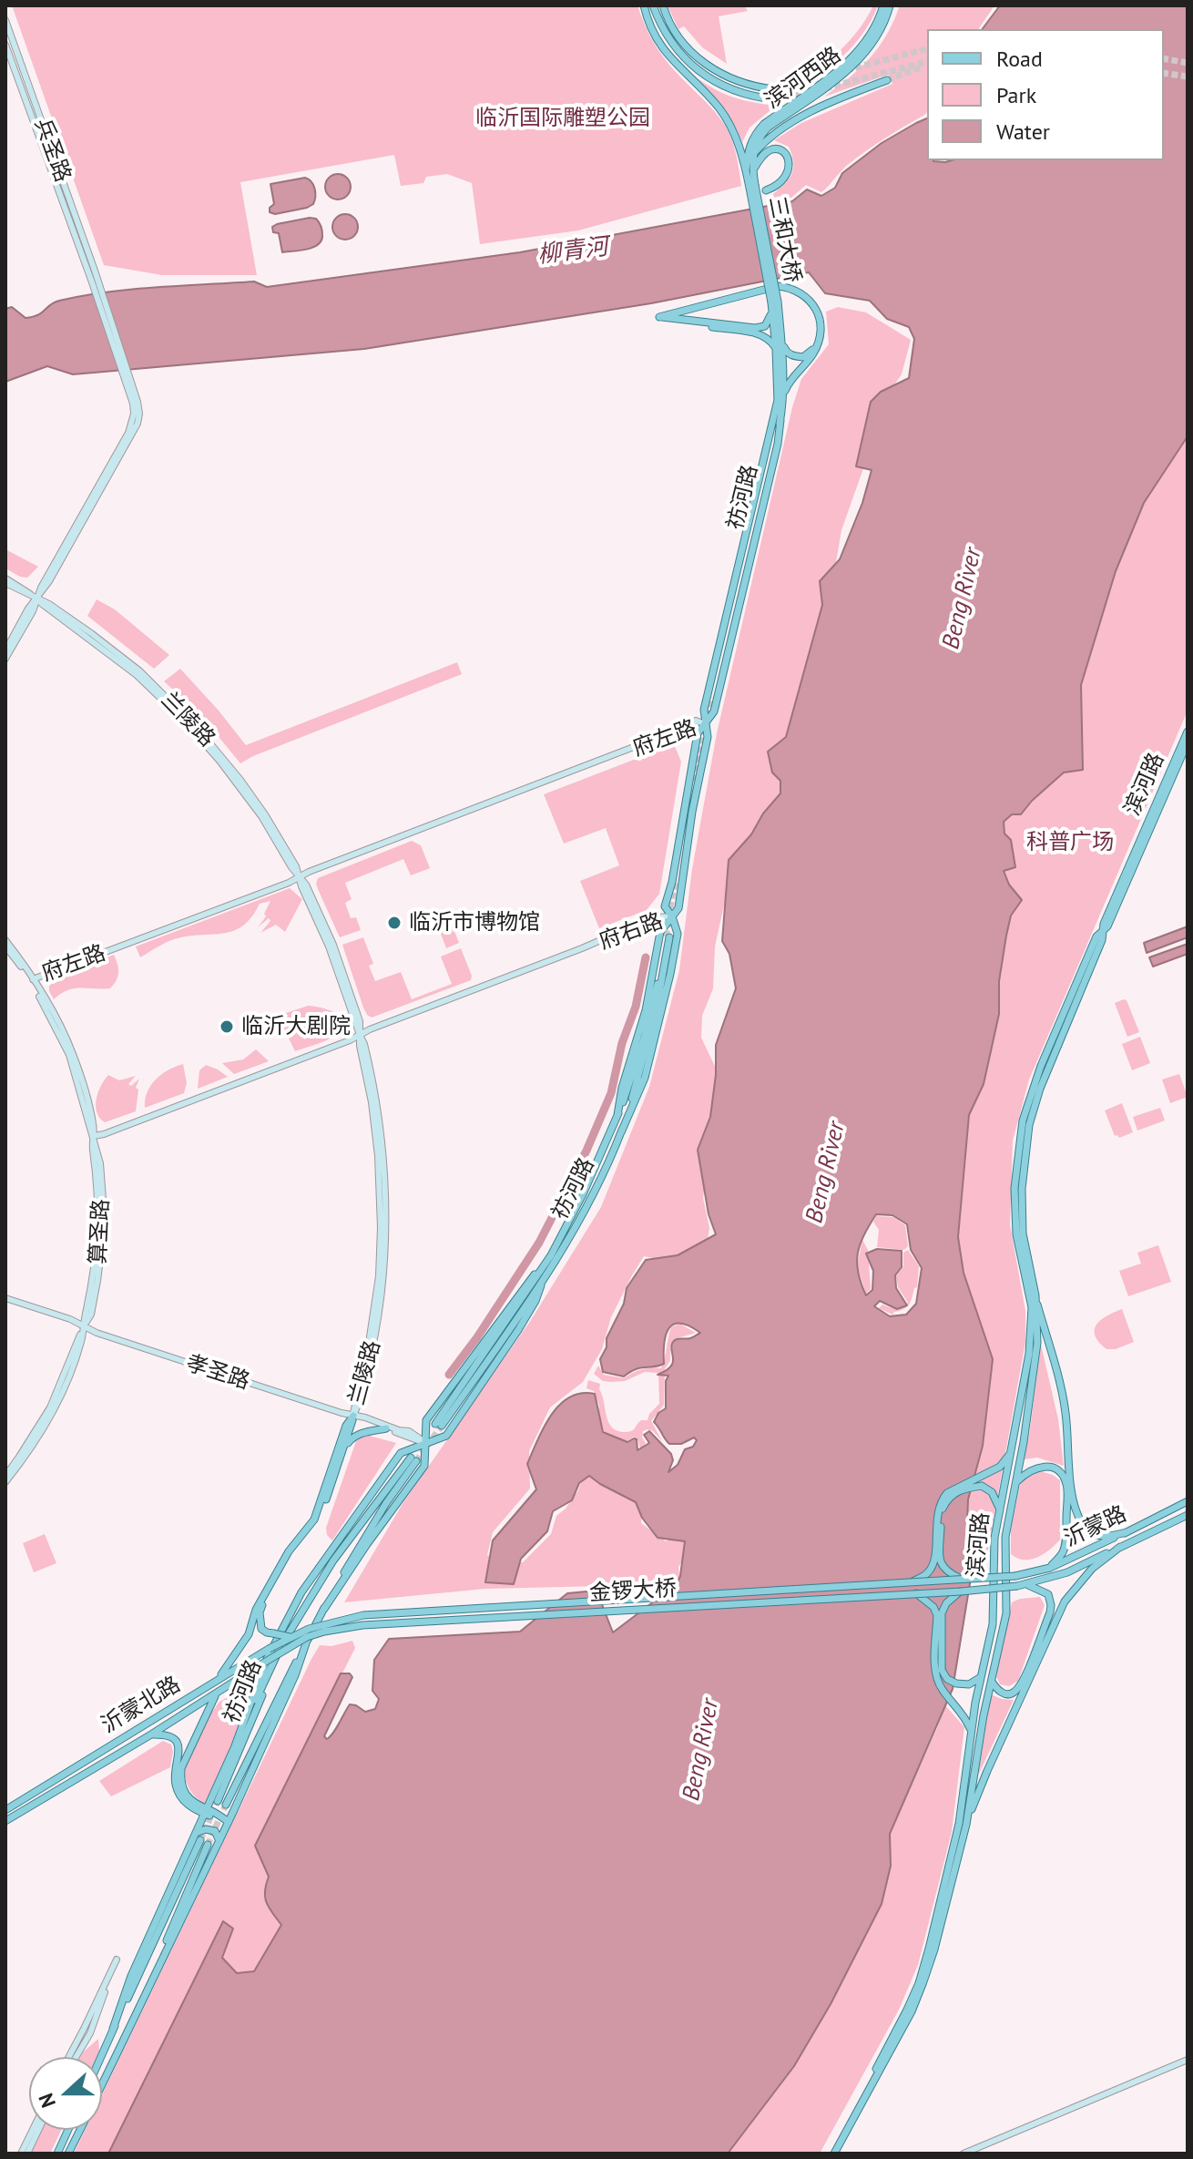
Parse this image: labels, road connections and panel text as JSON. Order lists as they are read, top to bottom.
{
  "streets": {
    "main road": [
      "滨河西路",
      "兵圣路",
      "三和大桥",
      "祊河路",
      "兰陵路",
      "府左路",
      "滨河路",
      "府右路",
      "算圣路",
      "孝圣路",
      "沂蒙路",
      "金锣大桥",
      "沂蒙北路"
    ]
  },
  "crossings": [
    ["滨河西路", "三和大桥"],
    ["三和大桥", "祊河路"],
    ["祊河路", "孝圣路"],
    ["兰陵路", "府左路"],
    ["兰陵路", "府右路"],
    ["兰陵路", "孝圣路"],
    ["府左路", "算圣路"],
    ["府右路", "算圣路"],
    ["算圣路", "孝圣路"],
    ["沂蒙路", "金锣大桥"],
    ["金锣大桥", "沂蒙北路"]
  ],
  "water": ["柳青河", "Beng River"],
  "parks": ["临沂国际雕塑公园", "科普广场"],
  "places": ["临沂市博物馆", "临沂大剧院"],
  "legend": ["Road", "Park", "Water"],
  "north": "left"
}
